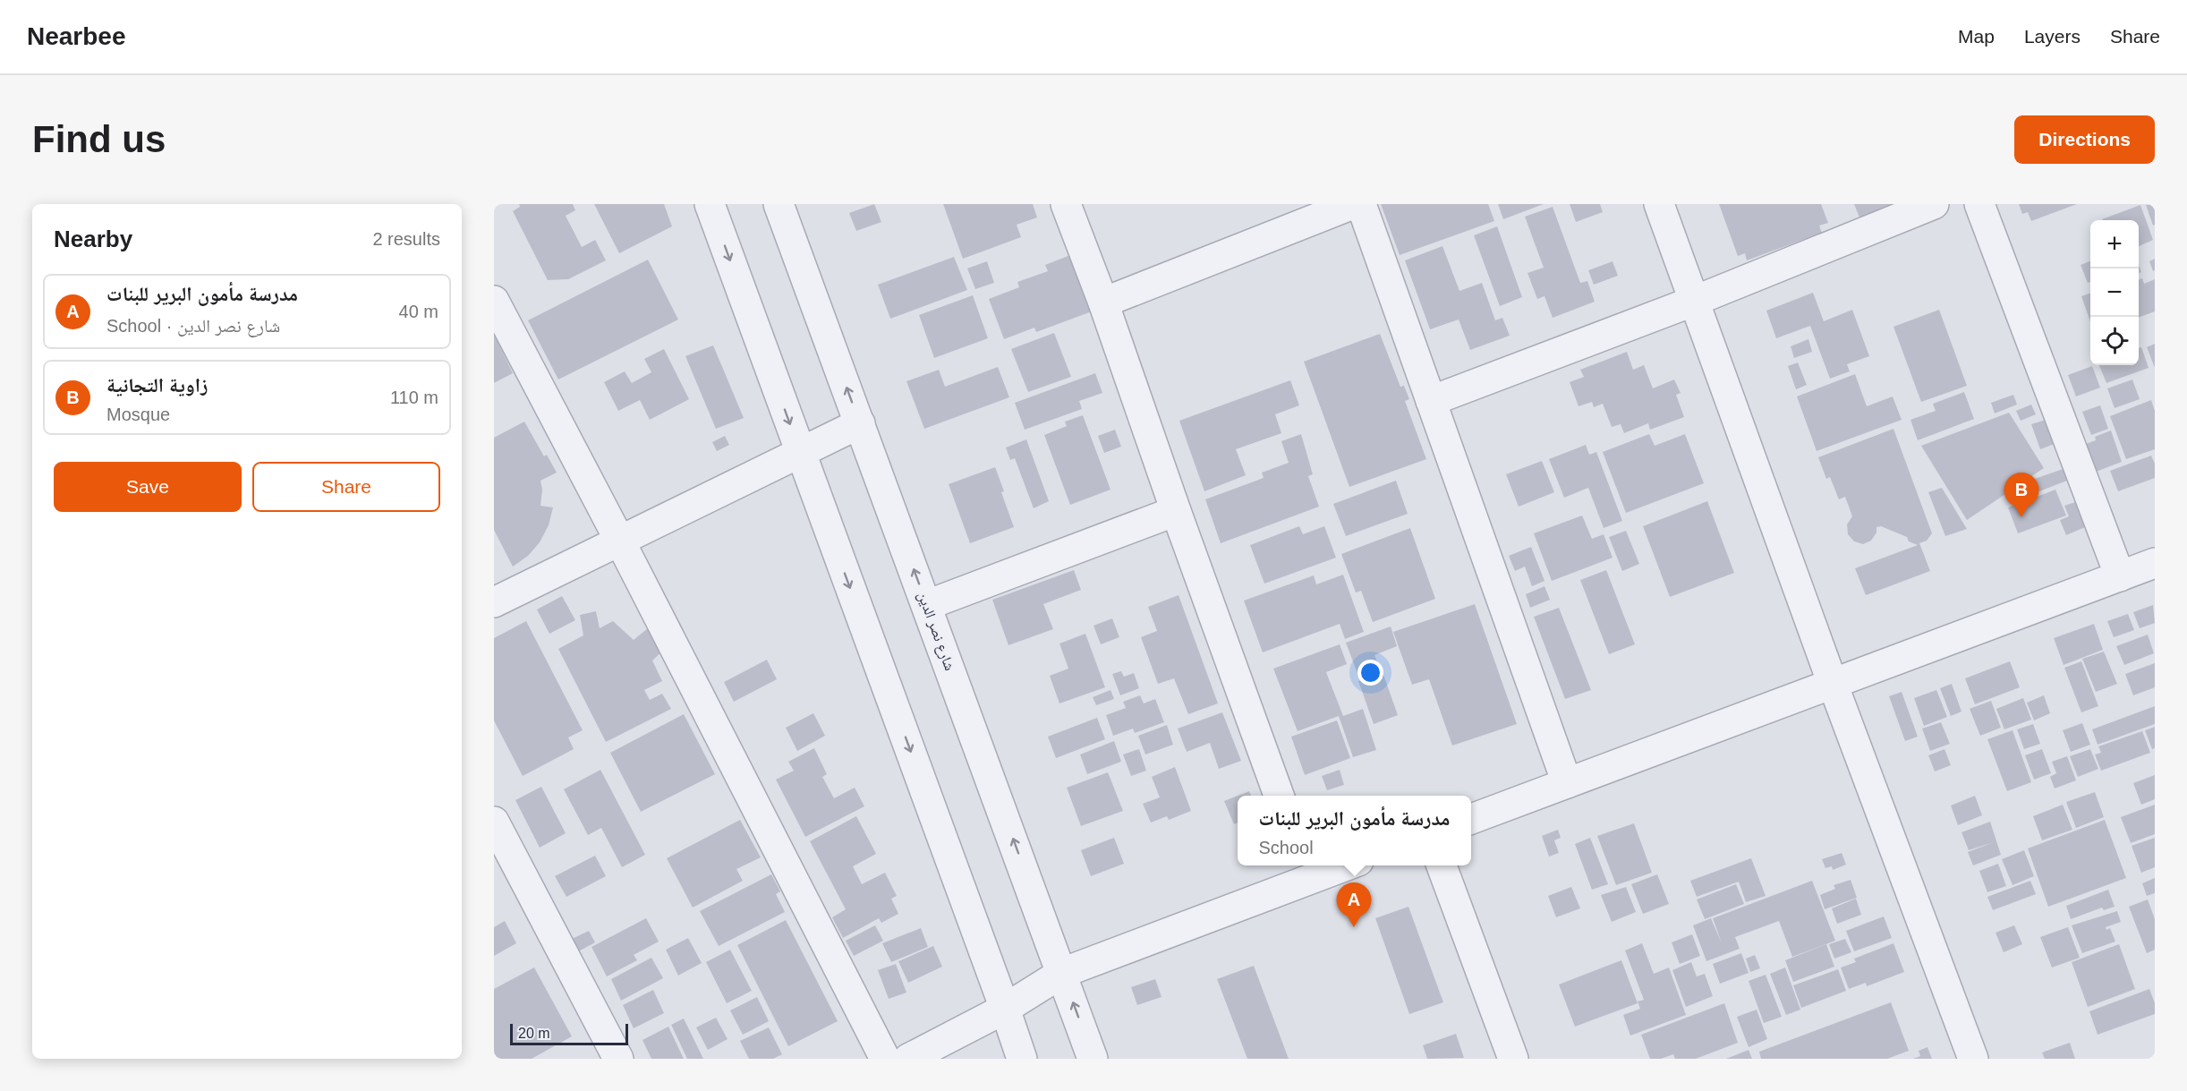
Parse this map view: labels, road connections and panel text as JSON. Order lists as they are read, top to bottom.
{
  "streets": {
    "street": ["شارع نصر الدين"]
  },
  "scale_bar": "20 m",
  "page": {
    "header": "Nearbee",
    "nav": ["Map", "Layers", "Share"],
    "buttons": [
      "Directions",
      ["Save", "Share"]
    ],
    "title": "Find us",
    "heading": ["Nearby", "2 results"],
    "map_buttons": ["+", "−"],
    "list": [
      {
        "mark": "A",
        "name": "مدرسة مأمون البرير للبنات",
        "note": "School · شارع نصر الدين",
        "value": "40 m"
      },
      {
        "mark": "B",
        "name": "زاوية التجانية",
        "note": "Mosque",
        "value": "110 m"
      }
    ],
    "pins": ["B", "A"],
    "popup": ["مدرسة مأمون البرير للبنات", "School"],
    "scale": "20 m"
  }
}
